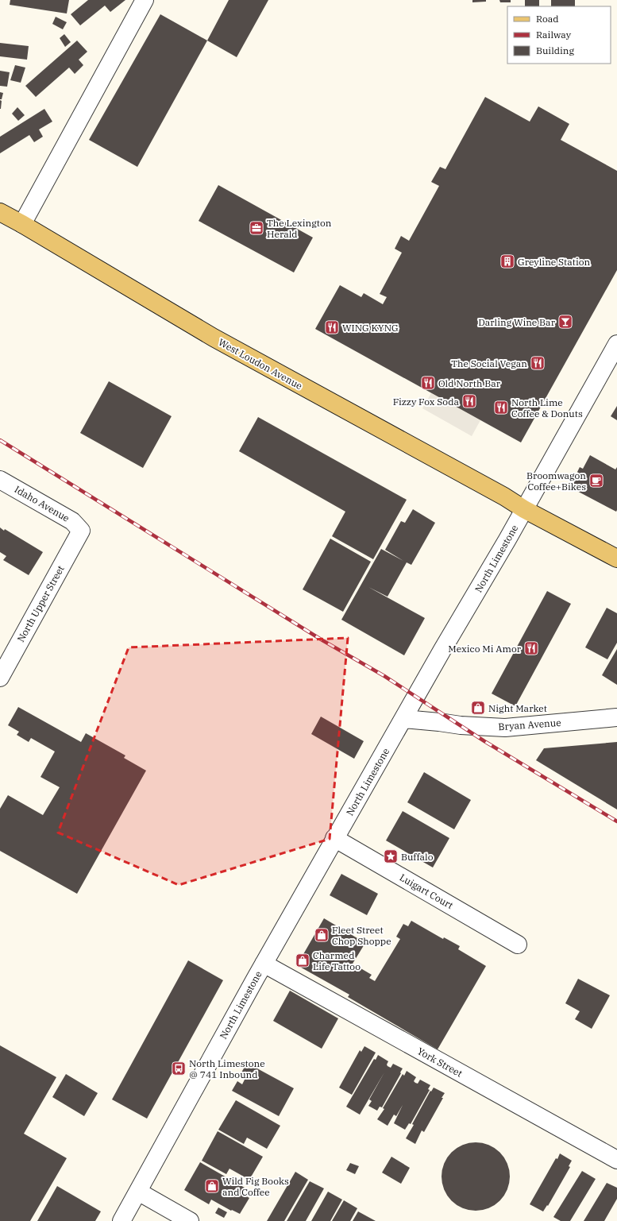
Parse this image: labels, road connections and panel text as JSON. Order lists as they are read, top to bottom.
{
  "streets": {
    "main road": ["West Loudon Avenue"],
    "street": [
      "Idaho Avenue",
      "North Limestone",
      "North Upper Street",
      "Bryan Avenue",
      "Luigart Court",
      "York Street"
    ]
  },
  "crossings": [
    ["West Loudon Avenue", "North Limestone"],
    ["Idaho Avenue", "North Upper Street"],
    ["North Limestone", "Bryan Avenue"],
    ["North Limestone", "Luigart Court"],
    ["North Limestone", "York Street"]
  ],
  "places": {
    "office": ["The Lexington Herald"],
    "building": ["Greyline Station"],
    "bar": ["Darling Wine Bar"],
    "restaurant": [
      "WING KYNG",
      "The Social Vegan",
      "Old North Bar",
      "Fizzy Fox Soda",
      "North Lime Coffee & Donuts",
      "Mexico Mi Amor"
    ],
    "cafe": ["Broomwagon Coffee+Bikes"],
    "shop": [
      "Night Market",
      "Fleet Street Chop Shoppe",
      "Charmed Life Tattoo",
      "Wild Fig Books and Coffee"
    ],
    "place": ["Buffalo"],
    "bus stop": ["North Limestone @ 741 Inbound"]
  },
  "legend": ["Road", "Railway", "Building"]
}
